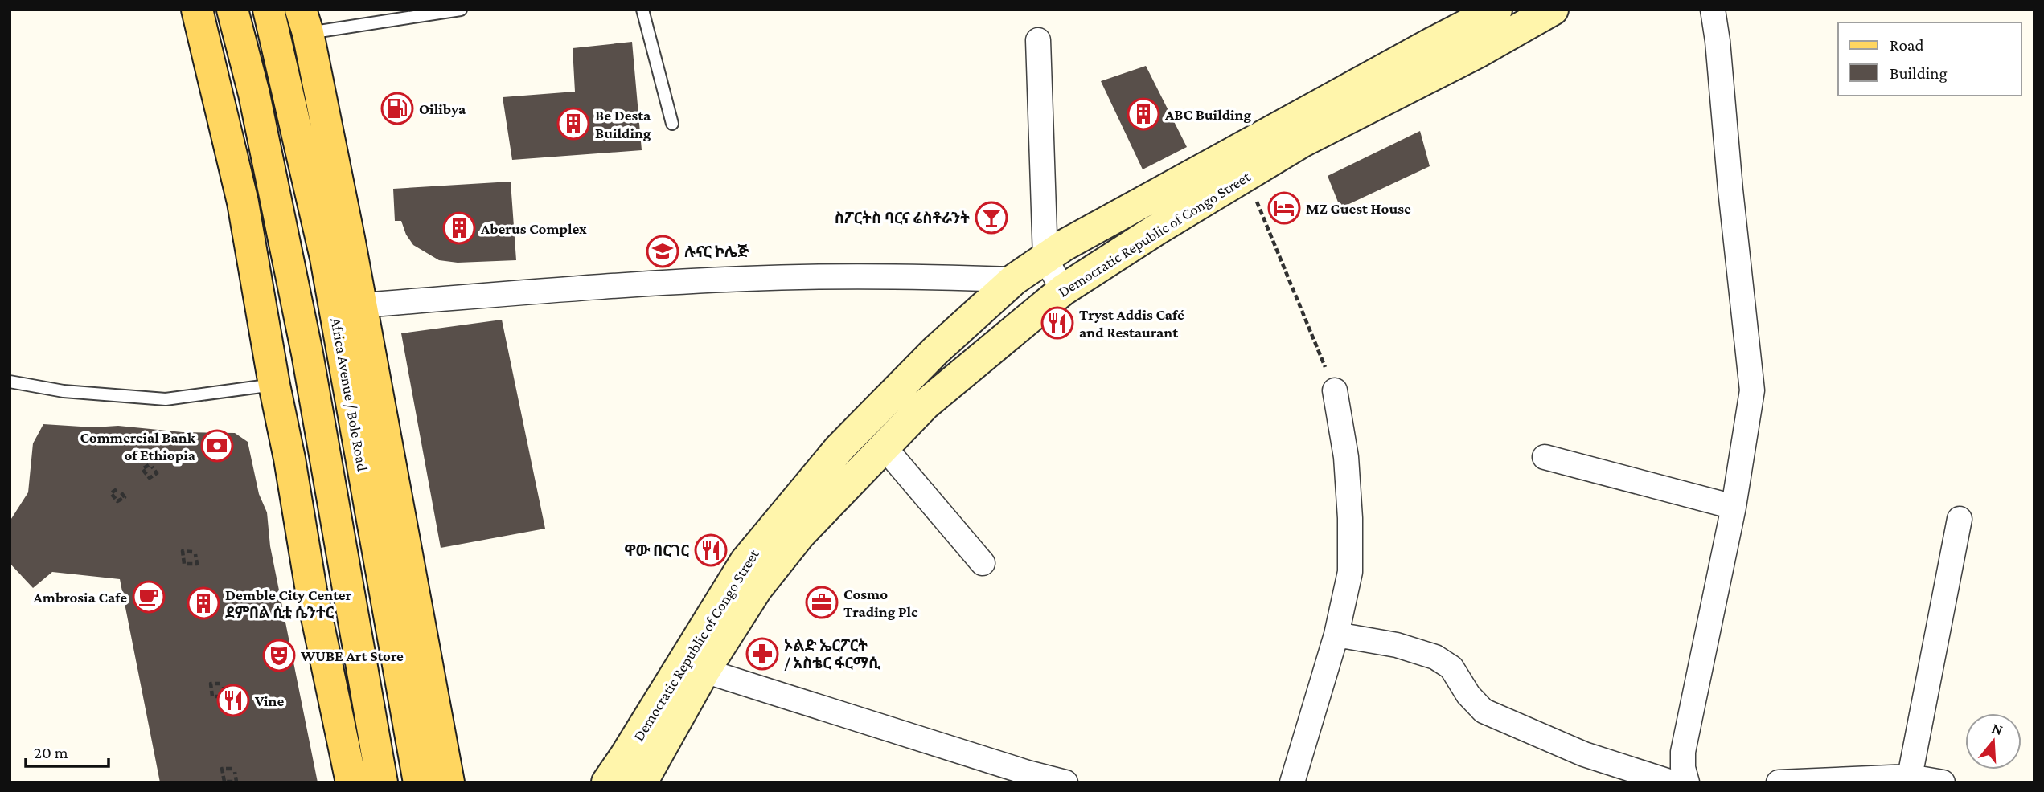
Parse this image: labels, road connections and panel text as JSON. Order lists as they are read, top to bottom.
{
  "streets": {
    "main road": ["Democratic Republic of Congo Street", "Africa Avenue / Bole Road"]
  },
  "places": {
    "fuel station": ["Oilibya"],
    "building": [
      "ABC Building",
      "Be Desta Building",
      "Aberus Complex",
      "Demble City Center ደምበል ሲቲ ሴንተር"
    ],
    "hotel": ["MZ Guest House"],
    "bar": ["ስፖርትስ ባርና ሬስቶራንት"],
    "school or university": ["ሉናር ኮሌጅ"],
    "restaurant": ["Tryst Addis Café and Restaurant", "ዋው በርገር", "Vine"],
    "bank": ["Commercial Bank of Ethiopia"],
    "cafe": ["Ambrosia Cafe"],
    "office": ["Cosmo Trading Plc"],
    "pharmacy": ["ኦልድ ኤርፖርት / አስቴር ፋርማሲ"],
    "theatre": ["WUBE Art Store"]
  },
  "legend": ["Road", "Building"],
  "scale_bar": "20 m",
  "north": "top"
}
